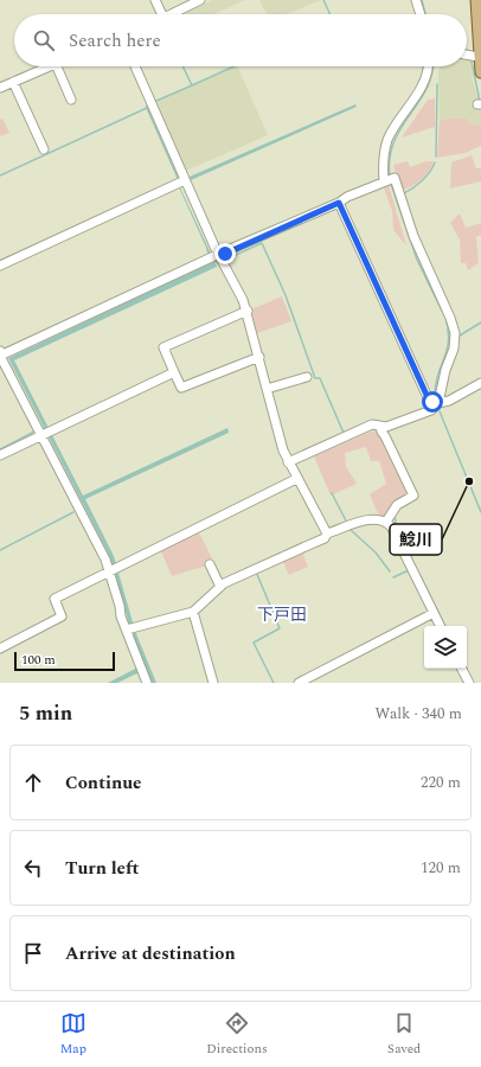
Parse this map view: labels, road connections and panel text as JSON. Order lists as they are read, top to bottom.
{
  "districts": ["下戸田"],
  "places": ["鯰川"],
  "scale_bar": "100 m",
  "page": {
    "search": "Search here",
    "scale": "100 m",
    "heading": ["5 min", "Walk · 340 m"],
    "list": [
      ["Continue", "220 m"],
      ["Turn left", "120 m"],
      "Arrive at destination"
    ],
    "nav": ["Map", "Directions", "Saved"]
  }
}
